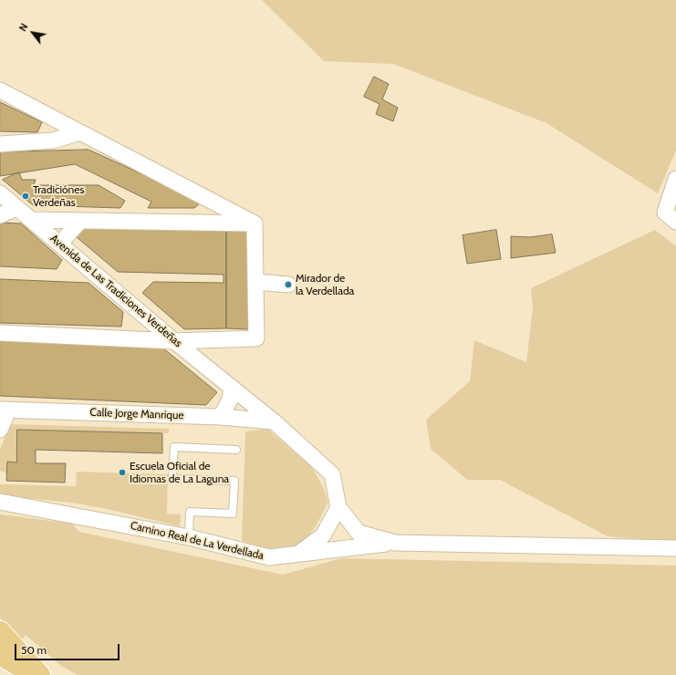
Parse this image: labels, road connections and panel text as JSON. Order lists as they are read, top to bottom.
{
  "streets": {
    "street": ["Avenida de Las Tradiciones Verdeñas", "Calle Jorge Manrique", "Camino Real de La Verdellada"]
  },
  "crossings": [
    ["Avenida de Las Tradiciones Verdeñas", "Calle Jorge Manrique"]
  ],
  "places": ["Tradiciónes Verdeñas", "Mirador de la Verdellada", "Escuela Oficial de Idiomas de La Laguna"],
  "scale_bar": "50 m",
  "north": "top left"
}
